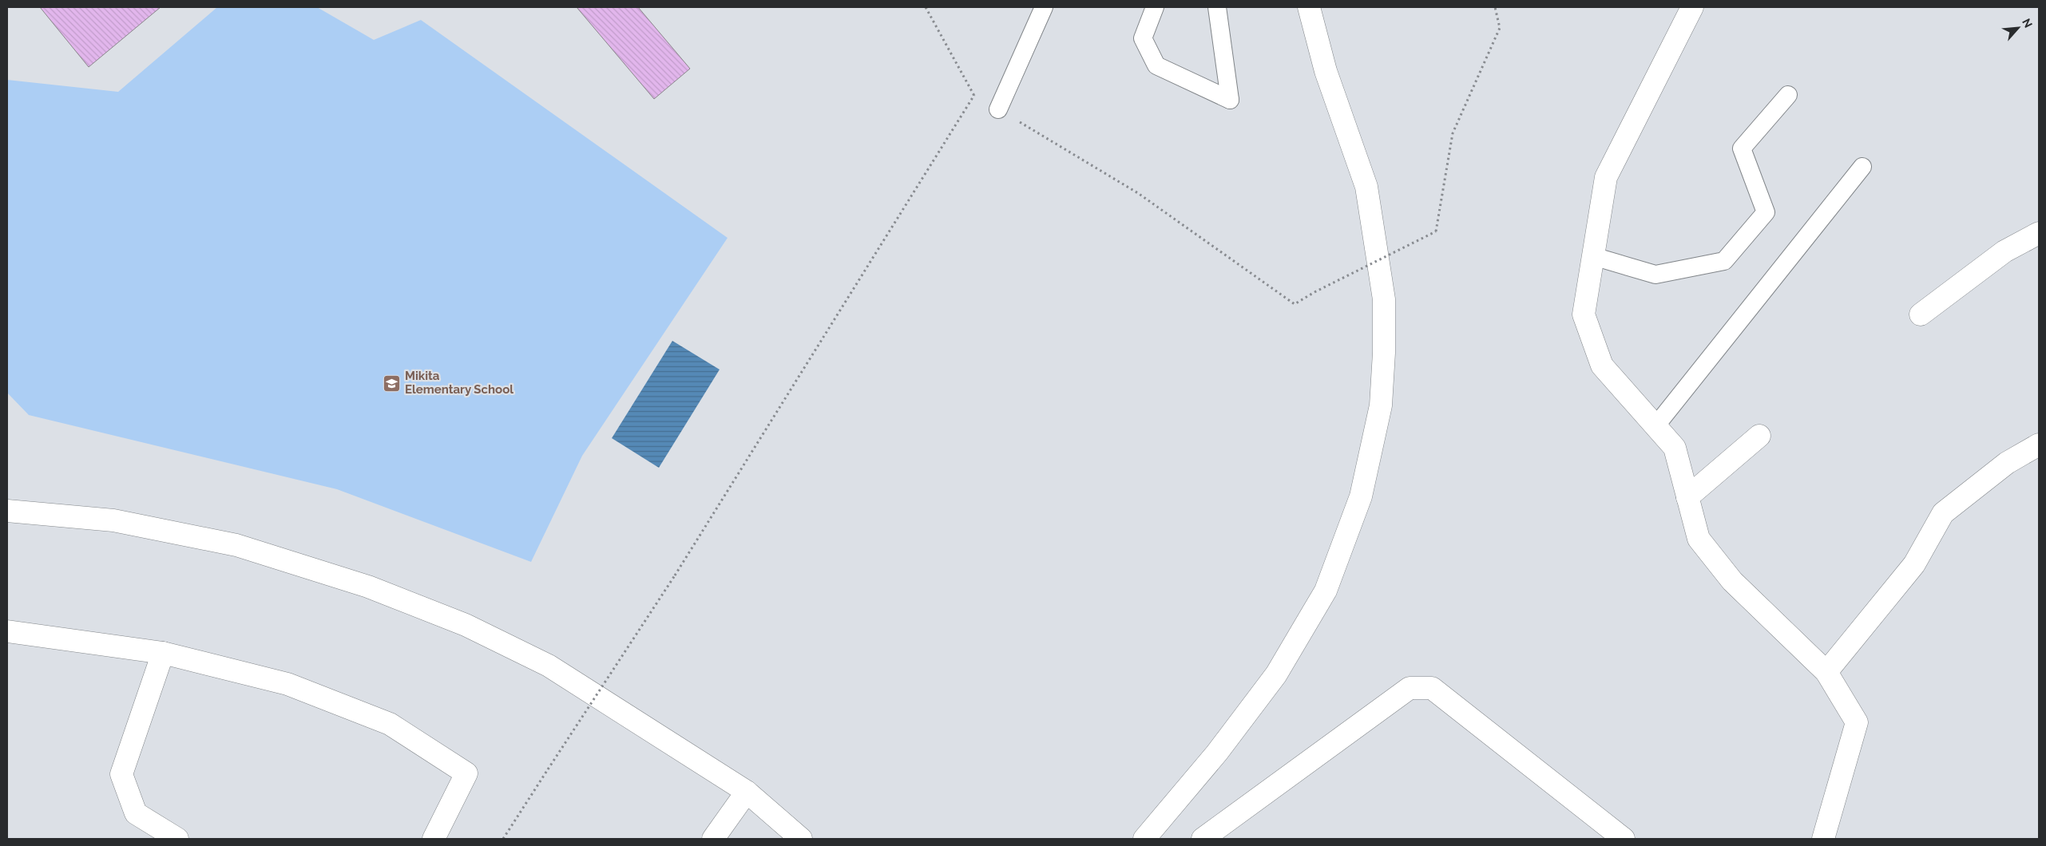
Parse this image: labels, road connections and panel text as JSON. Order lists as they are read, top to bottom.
{
  "places": {
    "school or university": ["Mikita Elementary School"]
  },
  "north": "top right"
}
